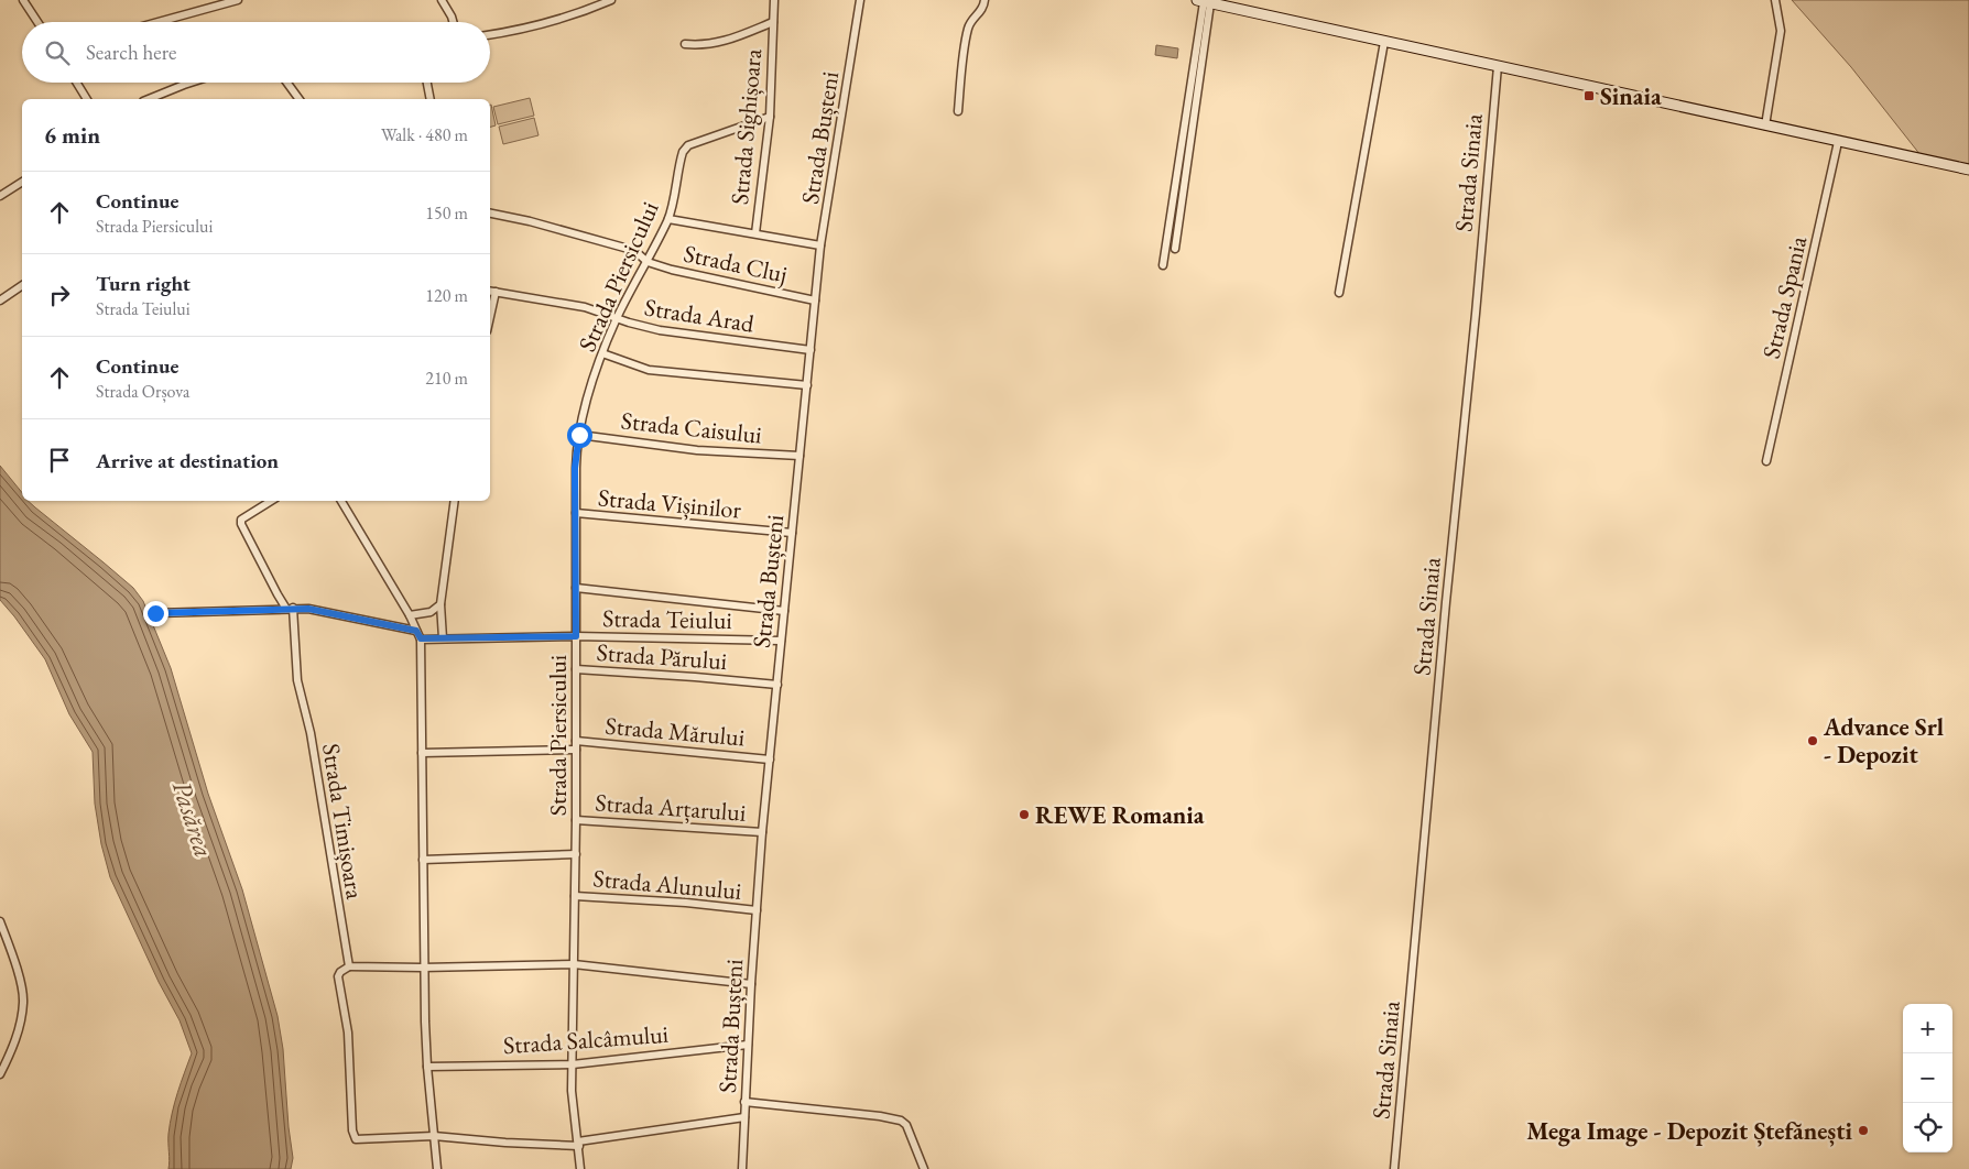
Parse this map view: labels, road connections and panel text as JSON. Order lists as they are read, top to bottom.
{
  "streets": {
    "street": [
      "Strada Sighișoara",
      "Strada Bușteni",
      "Strada Sinaia",
      "Strada Cluj",
      "Strada Piersicului",
      "Strada Spania",
      "Strada Arad",
      "Strada Caisului",
      "Strada Vișinilor",
      "Strada Teiului",
      "Strada Părului",
      "Strada Mărului",
      "Strada Arțarului",
      "Strada Timișoara",
      "Strada Alunului",
      "Strada Salcâmului"
    ]
  },
  "crossings": [
    ["Strada Sighișoara", "Strada Bușteni"],
    ["Strada Sighișoara", "Strada Piersicului"],
    ["Strada Bușteni", "Strada Cluj"],
    ["Strada Bușteni", "Strada Arad"],
    ["Strada Bușteni", "Strada Caisului"],
    ["Strada Bușteni", "Strada Vișinilor"],
    ["Strada Bușteni", "Strada Teiului"],
    ["Strada Bușteni", "Strada Părului"],
    ["Strada Bușteni", "Strada Mărului"],
    ["Strada Bușteni", "Strada Arțarului"],
    ["Strada Bușteni", "Strada Alunului"],
    ["Strada Bușteni", "Strada Salcâmului"],
    ["Strada Cluj", "Strada Piersicului"],
    ["Strada Piersicului", "Strada Arad"],
    ["Strada Piersicului", "Strada Caisului"],
    ["Strada Piersicului", "Strada Vișinilor"],
    ["Strada Piersicului", "Strada Teiului"],
    ["Strada Piersicului", "Strada Părului"],
    ["Strada Piersicului", "Strada Mărului"],
    ["Strada Piersicului", "Strada Arțarului"],
    ["Strada Piersicului", "Strada Alunului"],
    ["Strada Piersicului", "Strada Salcâmului"]
  ],
  "water": ["Pasărea"],
  "places": {
    "transit": ["Sinaia"],
    "other": ["Advance Srl - Depozit", "REWE Romania", "Mega Image - Depozit Ștefănești"]
  },
  "page": {
    "search": "Search here",
    "heading": ["6 min", "Walk · 480 m"],
    "list": [
      ["Continue", "Strada Piersicului", "150 m"],
      ["Turn right", "Strada Teiului", "120 m"],
      ["Continue", "Strada Orșova", "210 m"],
      "Arrive at destination"
    ],
    "map_buttons": ["+", "−"]
  }
}
